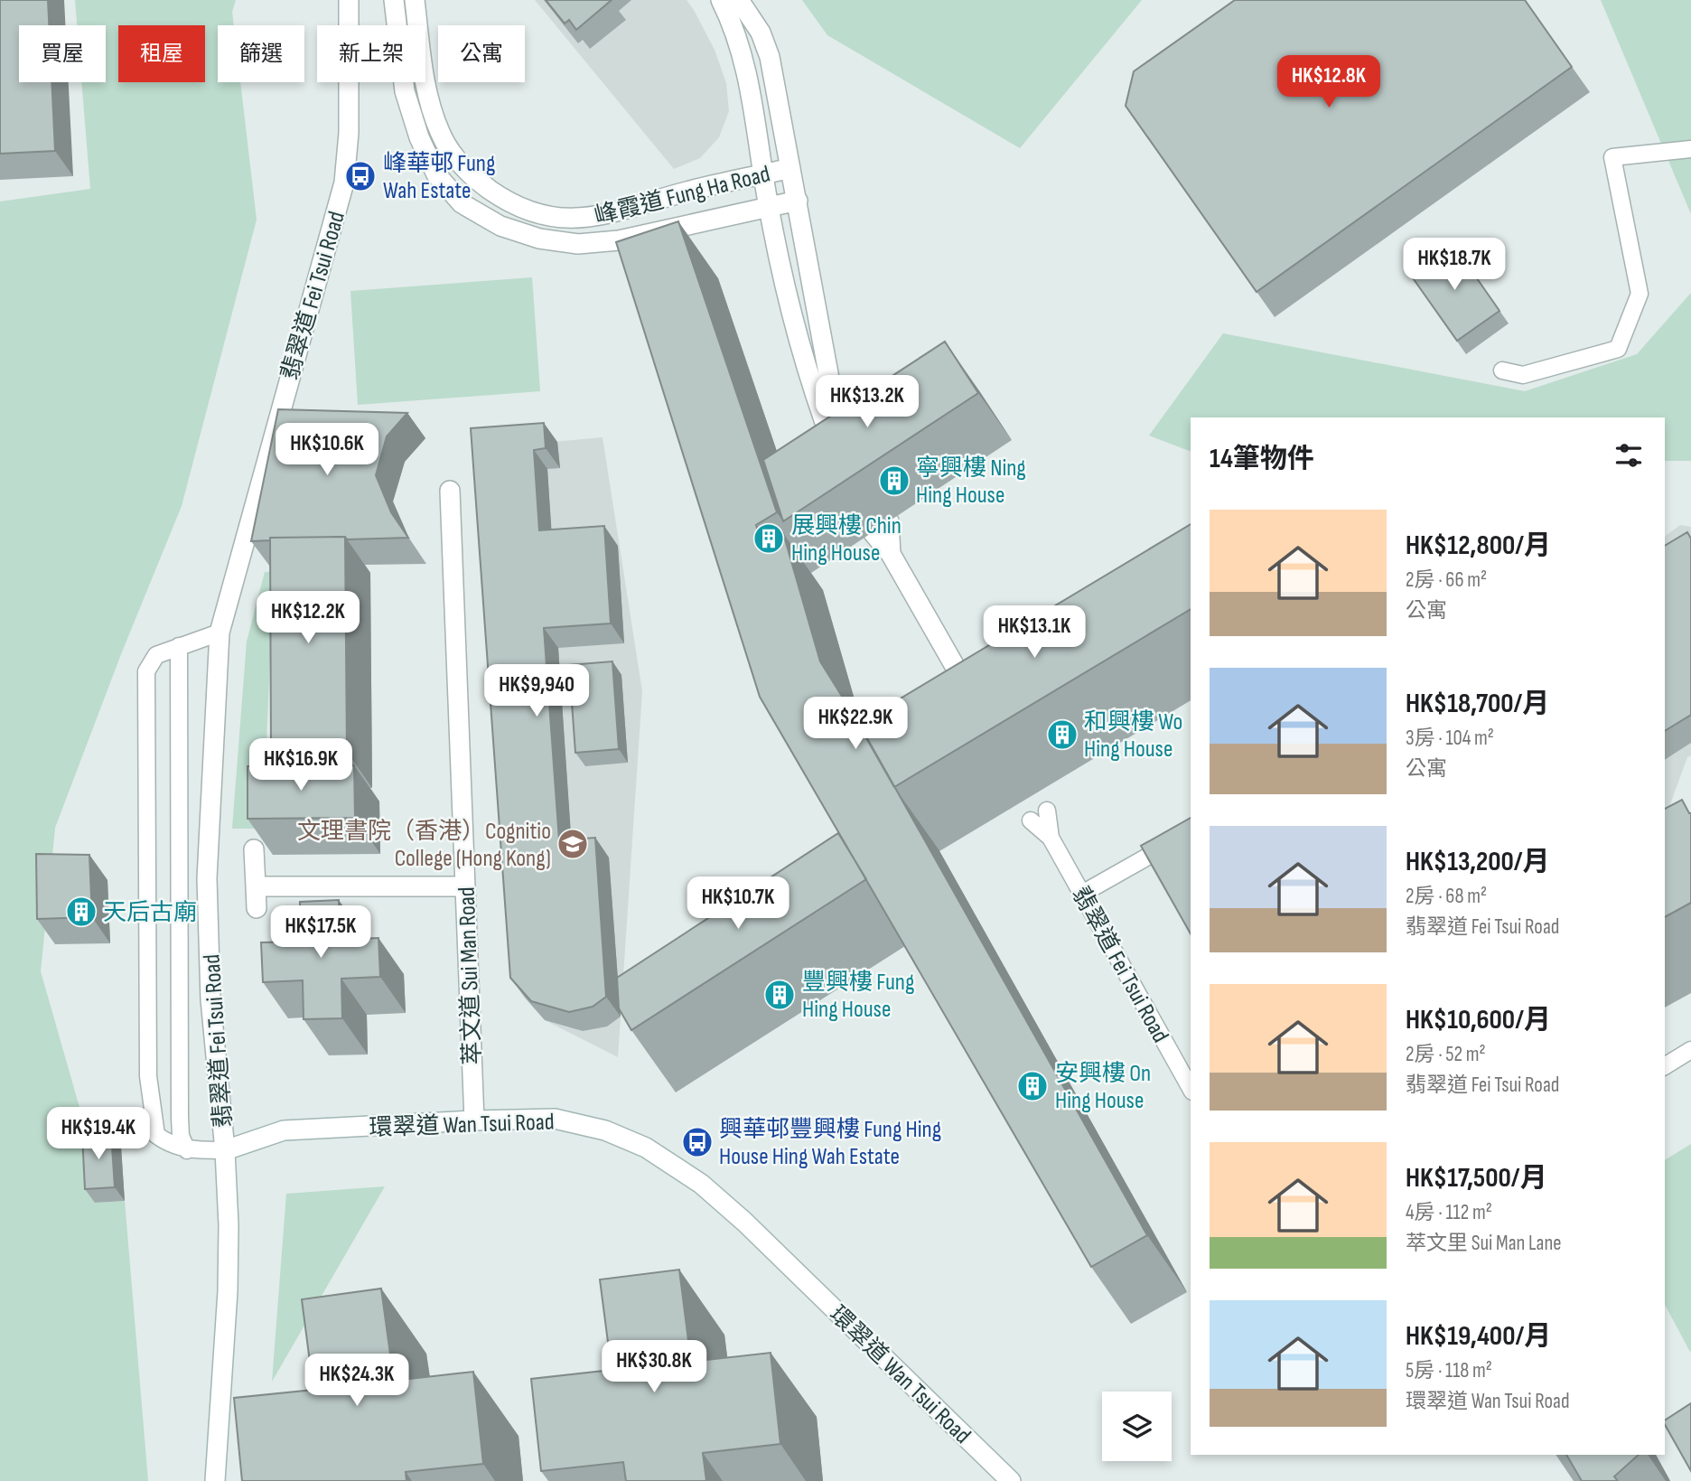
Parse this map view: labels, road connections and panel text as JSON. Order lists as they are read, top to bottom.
{
  "streets": {
    "street": [
      "峰霞道 Fung Ha Road",
      "翡翠道 Fei Tsui Road",
      "萃文道 Sui Man Road",
      "環翠道 Wan Tsui Road"
    ]
  },
  "crossings": [
    ["翡翠道 Fei Tsui Road", "環翠道 Wan Tsui Road"],
    ["萃文道 Sui Man Road", "環翠道 Wan Tsui Road"]
  ],
  "places": {
    "bus stop": ["峰華邨 Fung Wah Estate", "興華邨豐興樓 Fung Hing House Hing Wah Estate"],
    "building": [
      "寧興樓 Ning Hing House",
      "展興樓 Chin Hing House",
      "和興樓 Wo Hing House",
      "天后古廟",
      "豐興樓 Fung Hing House",
      "安興樓 On Hing House"
    ],
    "school or university": ["文理書院（香港）Cognitio College (Hong Kong)"]
  },
  "page": {
    "chip": [
      "買屋",
      "租屋",
      "篩選",
      "新上架",
      "公寓"
    ],
    "price": [
      "HK$12.8K",
      "HK$18.7K",
      "HK$13.2K",
      "HK$10.6K",
      "HK$12.2K",
      "HK$13.1K",
      "HK$9,940",
      "HK$22.9K",
      "HK$16.9K",
      "HK$10.7K",
      "HK$17.5K",
      "HK$19.4K",
      "HK$30.8K",
      "HK$24.3K"
    ],
    "heading": "14筆物件",
    "list": [
      {
        "name": "HK$12,800/月",
        "note": "2房 · 66 m² · 公寓"
      },
      {
        "name": "HK$18,700/月",
        "note": "3房 · 104 m² · 公寓"
      },
      {
        "name": "HK$13,200/月",
        "note": "2房 · 68 m² · 翡翠道 Fei Tsui Road"
      },
      {
        "name": "HK$10,600/月",
        "note": "2房 · 52 m² · 翡翠道 Fei Tsui Road"
      },
      {
        "name": "HK$17,500/月",
        "note": "4房 · 112 m² · 萃文里 Sui Man Lane"
      },
      {
        "name": "HK$19,400/月",
        "note": "5房 · 118 m² · 環翠道 Wan Tsui Road"
      }
    ]
  }
}
